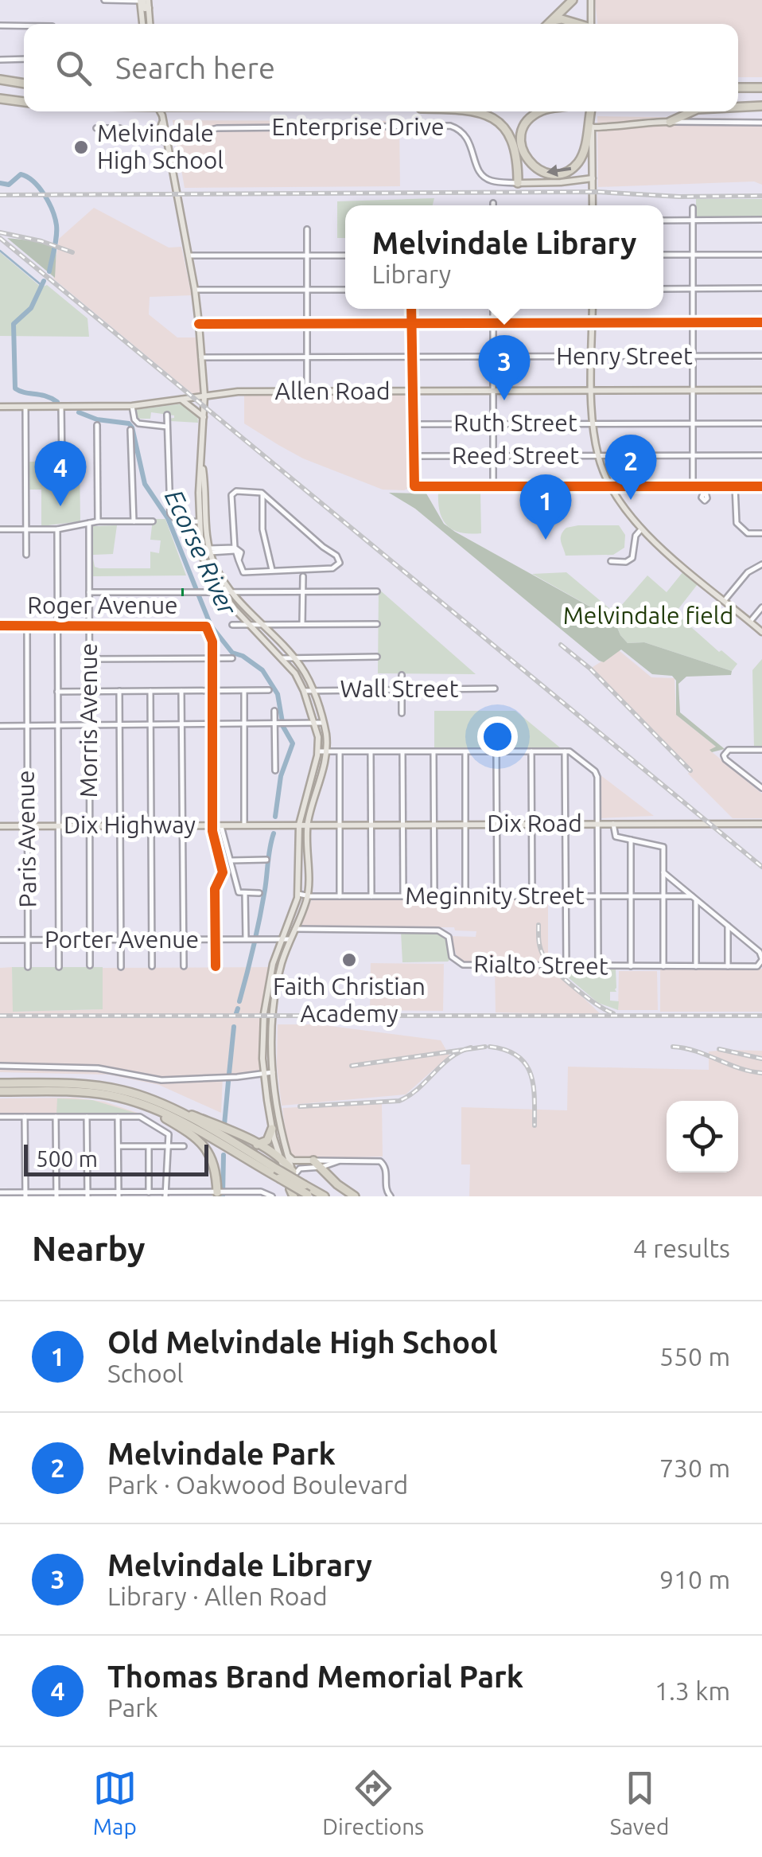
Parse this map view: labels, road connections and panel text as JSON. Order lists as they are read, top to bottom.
{
  "streets": {
    "main road": [
      "Enterprise Drive",
      "Allen Road",
      "Dix Road",
      "Dix Highway"
    ],
    "street": [
      "Henry Street",
      "Ruth Street",
      "Reed Street",
      "Roger Avenue",
      "Wall Street",
      "Morris Avenue",
      "Paris Avenue",
      "Meginnity Street",
      "Porter Avenue",
      "Rialto Street"
    ]
  },
  "crossings": [
    ["Roger Avenue", "Morris Avenue"],
    ["Roger Avenue", "Paris Avenue"],
    ["Morris Avenue", "Dix Highway"],
    ["Morris Avenue", "Porter Avenue"],
    ["Dix Road", "Dix Highway"],
    ["Dix Highway", "Paris Avenue"],
    ["Paris Avenue", "Porter Avenue"]
  ],
  "water": ["Ecorse River"],
  "parks": ["Melvindale field"],
  "places": ["Melvindale High School", "Faith Christian Academy"],
  "scale_bar": "500 m",
  "page": {
    "search": "Search here",
    "popup": ["Melvindale Library", "Library"],
    "pins": [
      "3",
      "2",
      "4",
      "1"
    ],
    "scale": "500 m",
    "heading": ["Nearby", "4 results"],
    "list": [
      {
        "mark": "1",
        "name": "Old Melvindale High School",
        "note": "School",
        "value": "550 m"
      },
      {
        "mark": "2",
        "name": "Melvindale Park",
        "note": "Park · Oakwood Boulevard",
        "value": "730 m"
      },
      {
        "mark": "3",
        "name": "Melvindale Library",
        "note": "Library · Allen Road",
        "value": "910 m"
      },
      {
        "mark": "4",
        "name": "Thomas Brand Memorial Park",
        "note": "Park",
        "value": "1.3 km"
      }
    ],
    "nav": ["Map", "Directions", "Saved"]
  }
}
